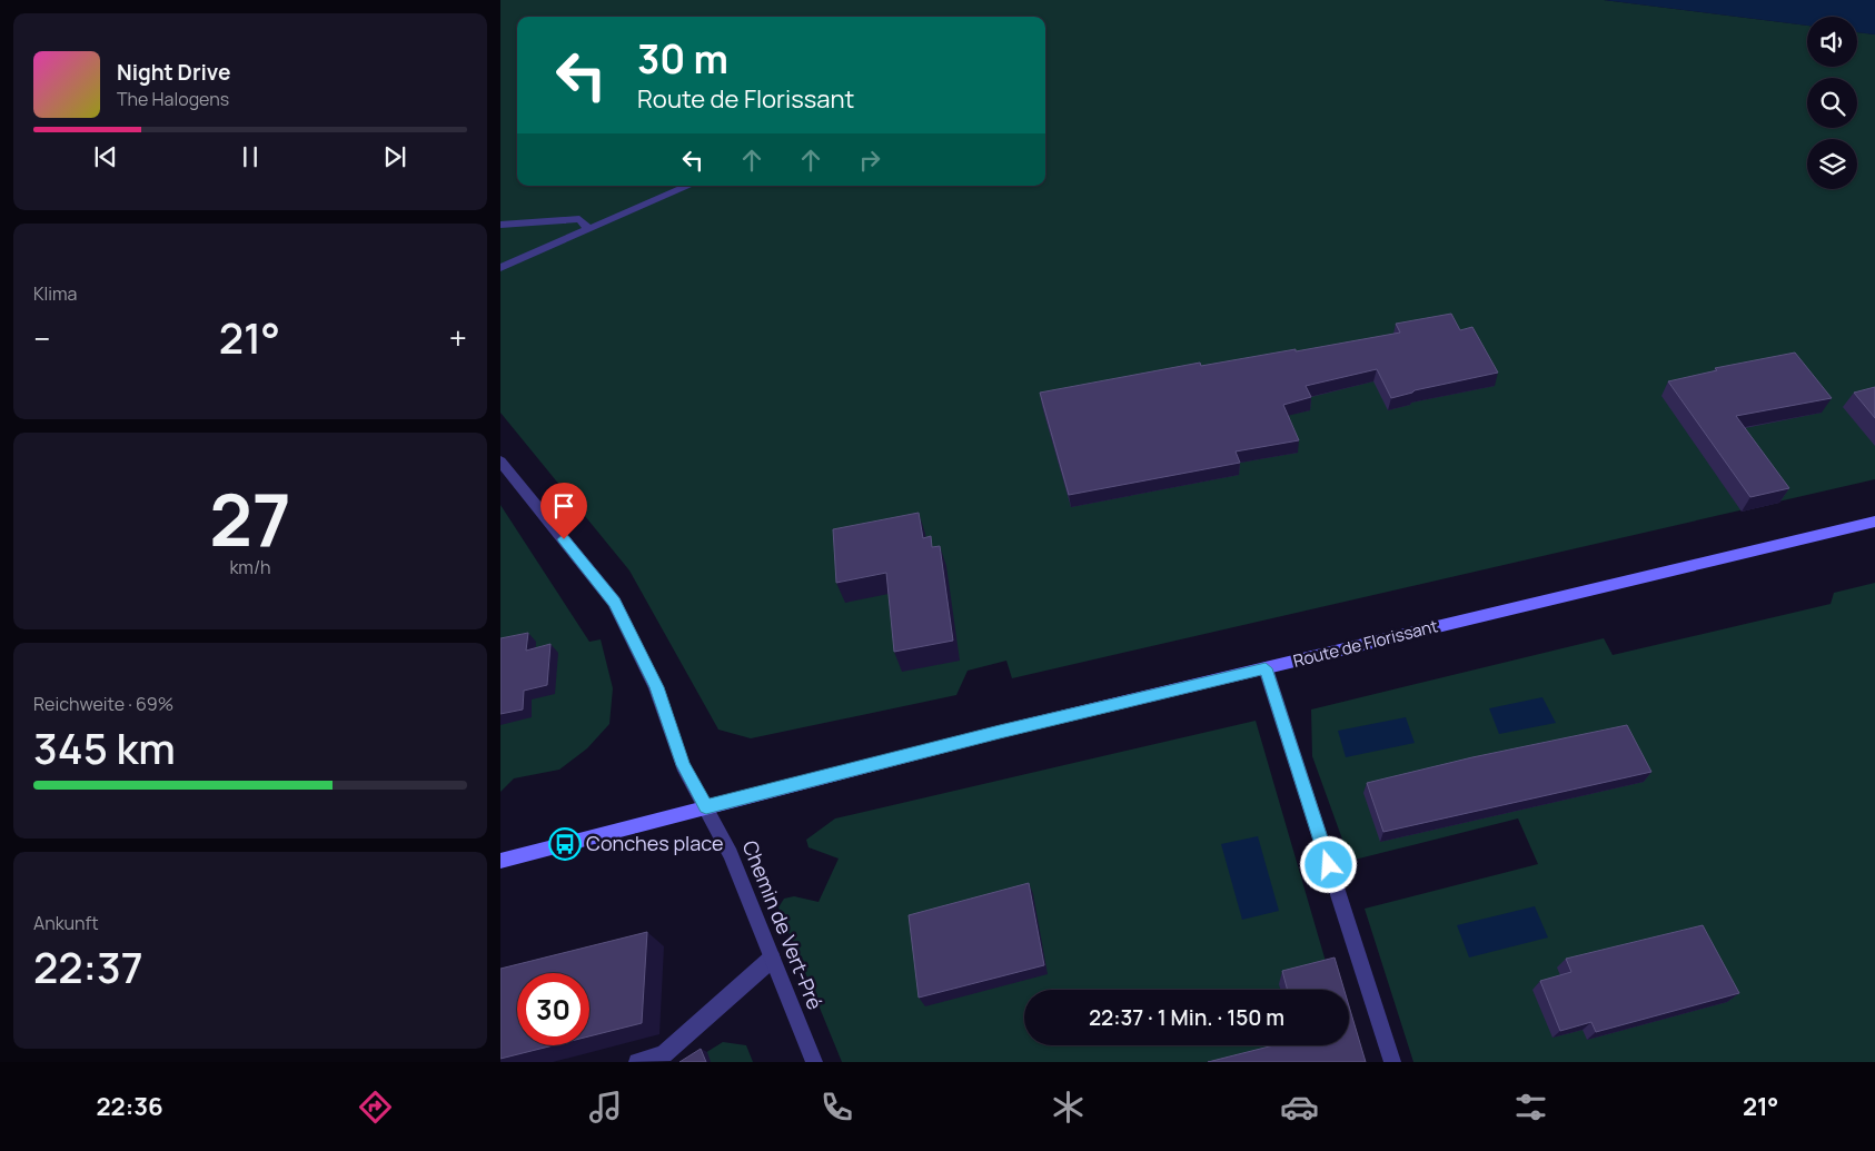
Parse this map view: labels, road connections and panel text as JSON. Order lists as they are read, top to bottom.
{
  "streets": {
    "main road": ["Route de Florissant"],
    "street": ["Chemin de Vert-Pré"]
  },
  "crossings": [
    ["Route de Florissant", "Chemin de Vert-Pré"]
  ],
  "places": {
    "bus stop": ["Conches place"]
  },
  "page": {
    "turn": ["30 m", "Route de Florissant"],
    "song": ["Night Drive", "The Halogens"],
    "tile": [
      "Klima",
      ["27", "km/h"],
      ["Reichweite · 69%", "345 km"],
      ["Ankunft", "22:37"]
    ],
    "heat": ["−", "21°", "+"],
    "limit": "30",
    "trip": "22:37 · 1 Min. · 150 m",
    "tabs": ["22:36", "21°"]
  }
}
